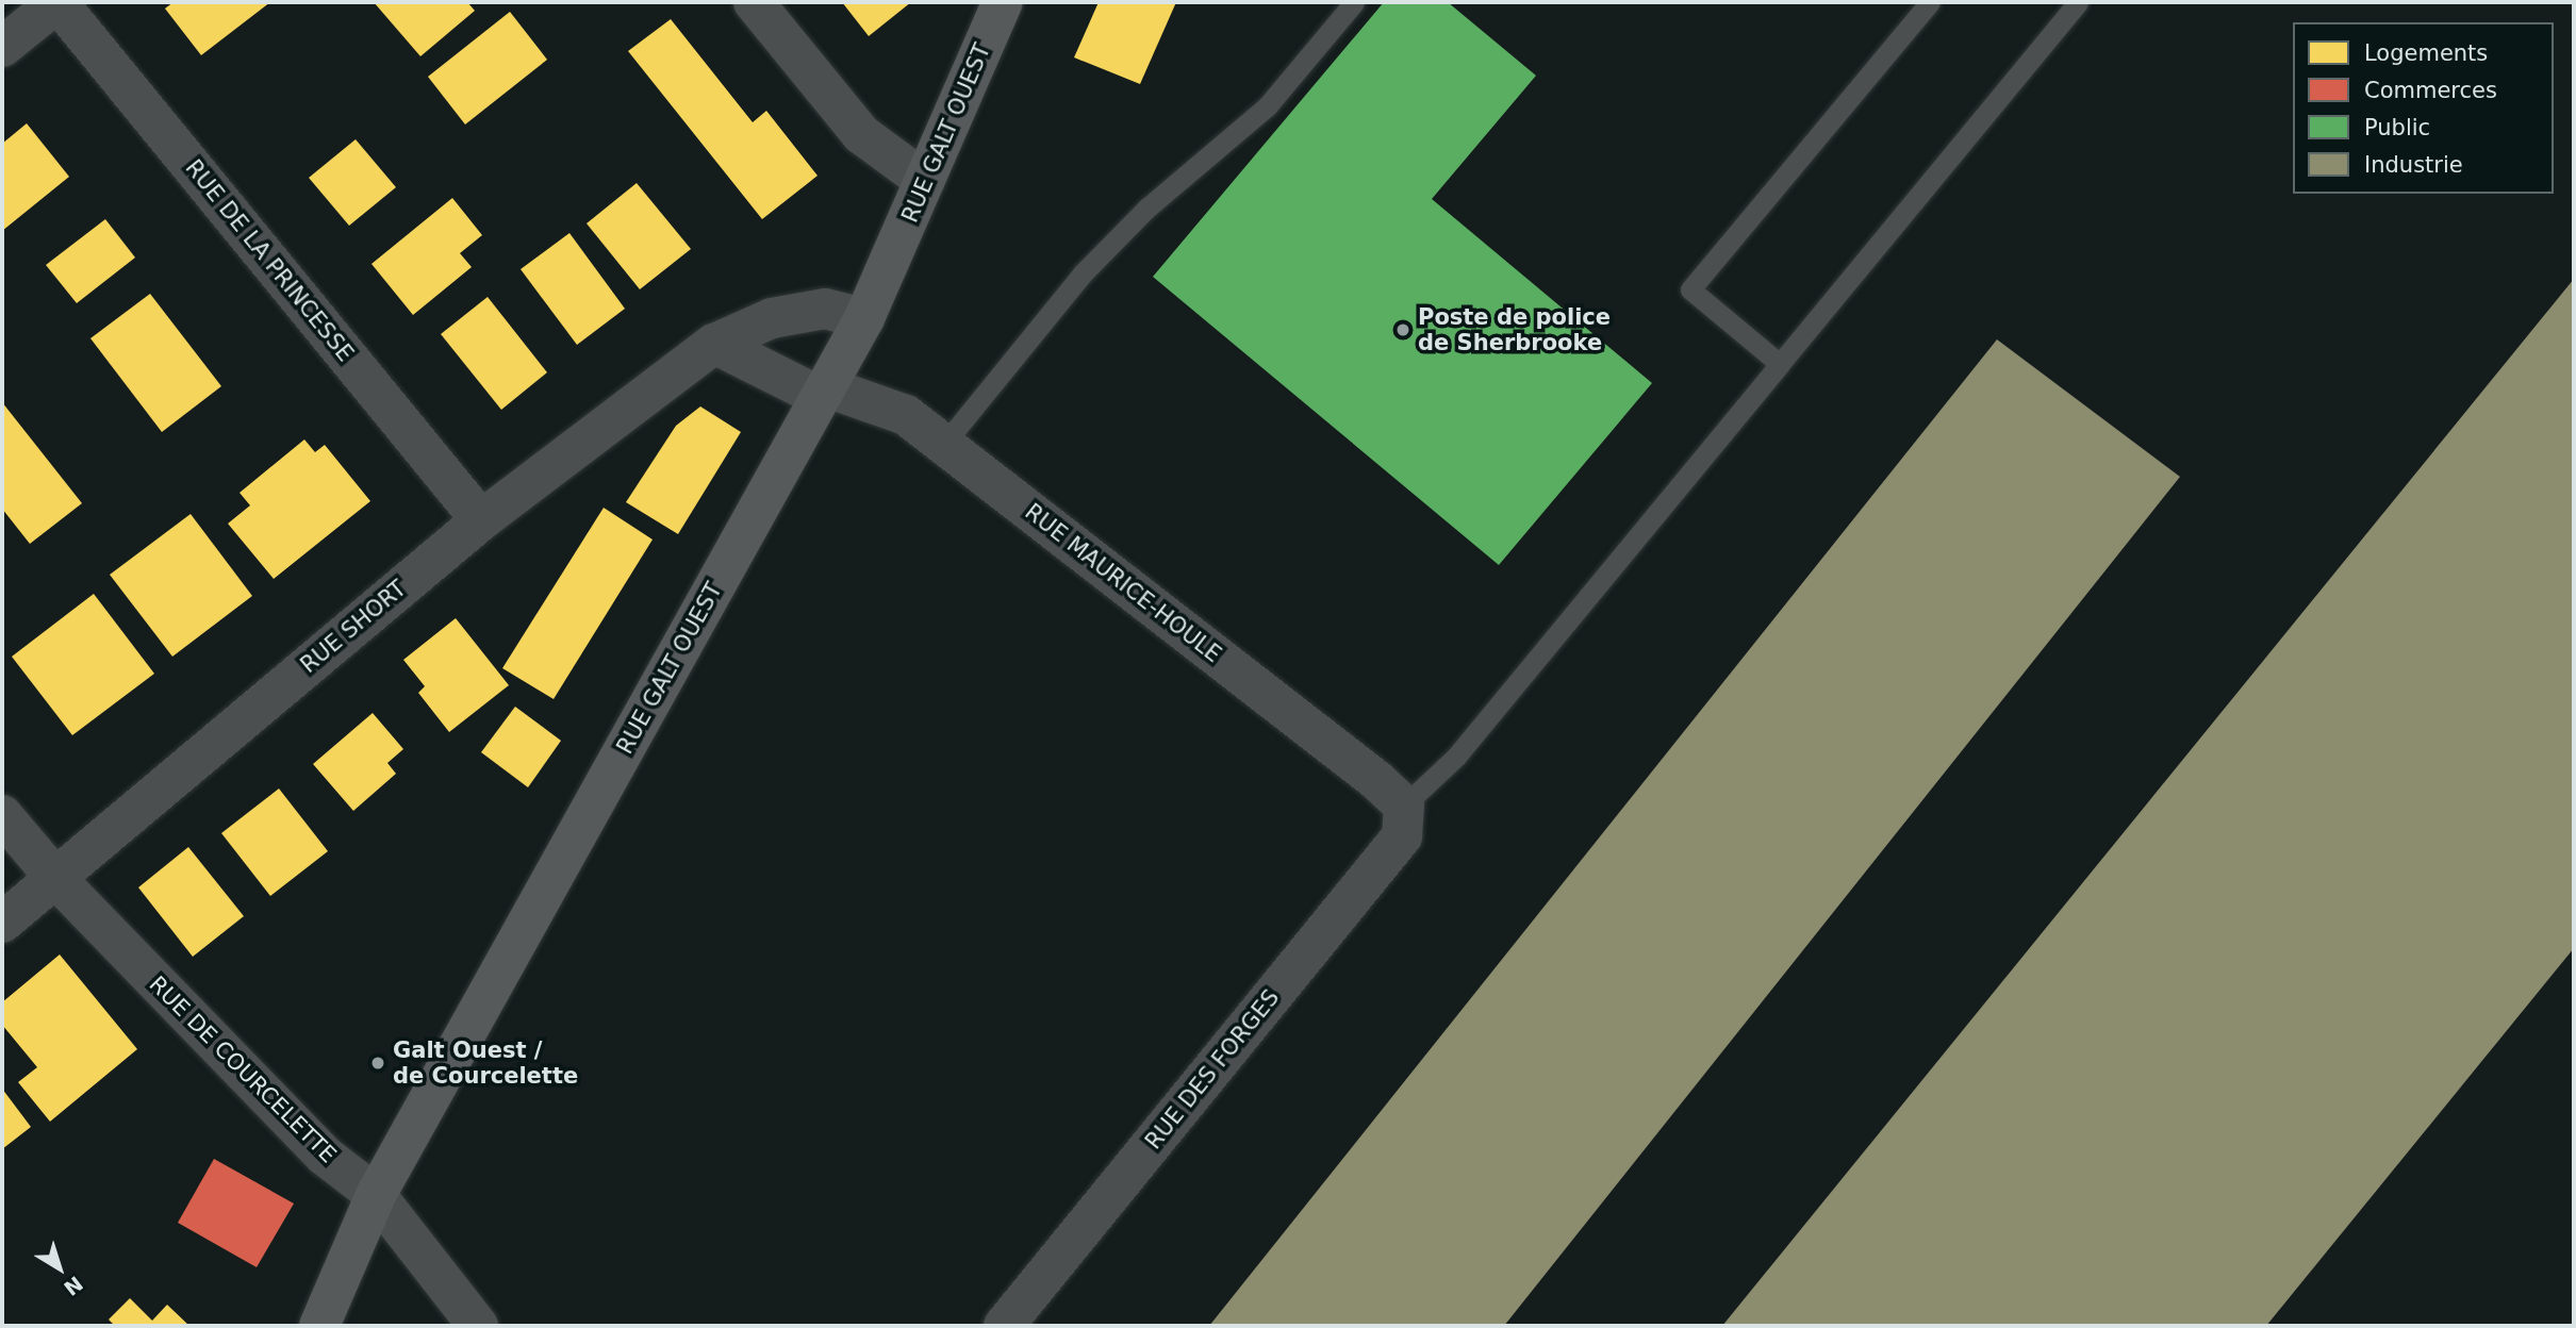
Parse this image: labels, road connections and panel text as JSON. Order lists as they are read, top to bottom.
{
  "streets": {
    "main road": ["RUE GALT OUEST"],
    "street": [
      "RUE DE LA PRINCESSE",
      "RUE MAURICE-HOULE",
      "RUE SHORT",
      "RUE DE COURCELETTE",
      "RUE DES FORGES"
    ]
  },
  "crossings": [
    ["RUE GALT OUEST", "RUE MAURICE-HOULE"],
    ["RUE GALT OUEST", "RUE SHORT"],
    ["RUE GALT OUEST", "RUE DE COURCELETTE"],
    ["RUE DE LA PRINCESSE", "RUE SHORT"],
    ["RUE MAURICE-HOULE", "RUE DES FORGES"],
    ["RUE SHORT", "RUE DE COURCELETTE"]
  ],
  "places": ["Poste de police de Sherbrooke", "Galt Ouest / de Courcelette"],
  "legend": [
    "Logements",
    "Commerces",
    "Public",
    "Industrie"
  ],
  "north": "bottom right"
}
